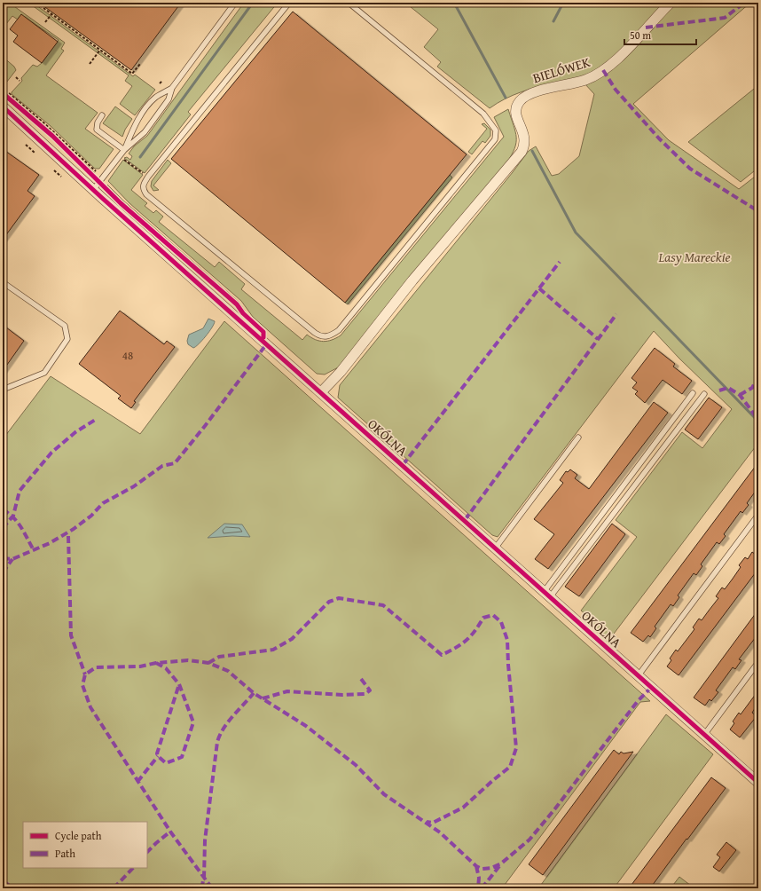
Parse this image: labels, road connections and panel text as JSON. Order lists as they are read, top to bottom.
{
  "streets": {
    "street": ["BIELÓWEK", "OKÓLNA"]
  },
  "crossings": [
    ["BIELÓWEK", "OKÓLNA"]
  ],
  "parks": ["Lasy Mareckie"],
  "house_numbers": ["48"],
  "legend": ["Cycle path", "Path"],
  "scale_bar": "50 m"
}
